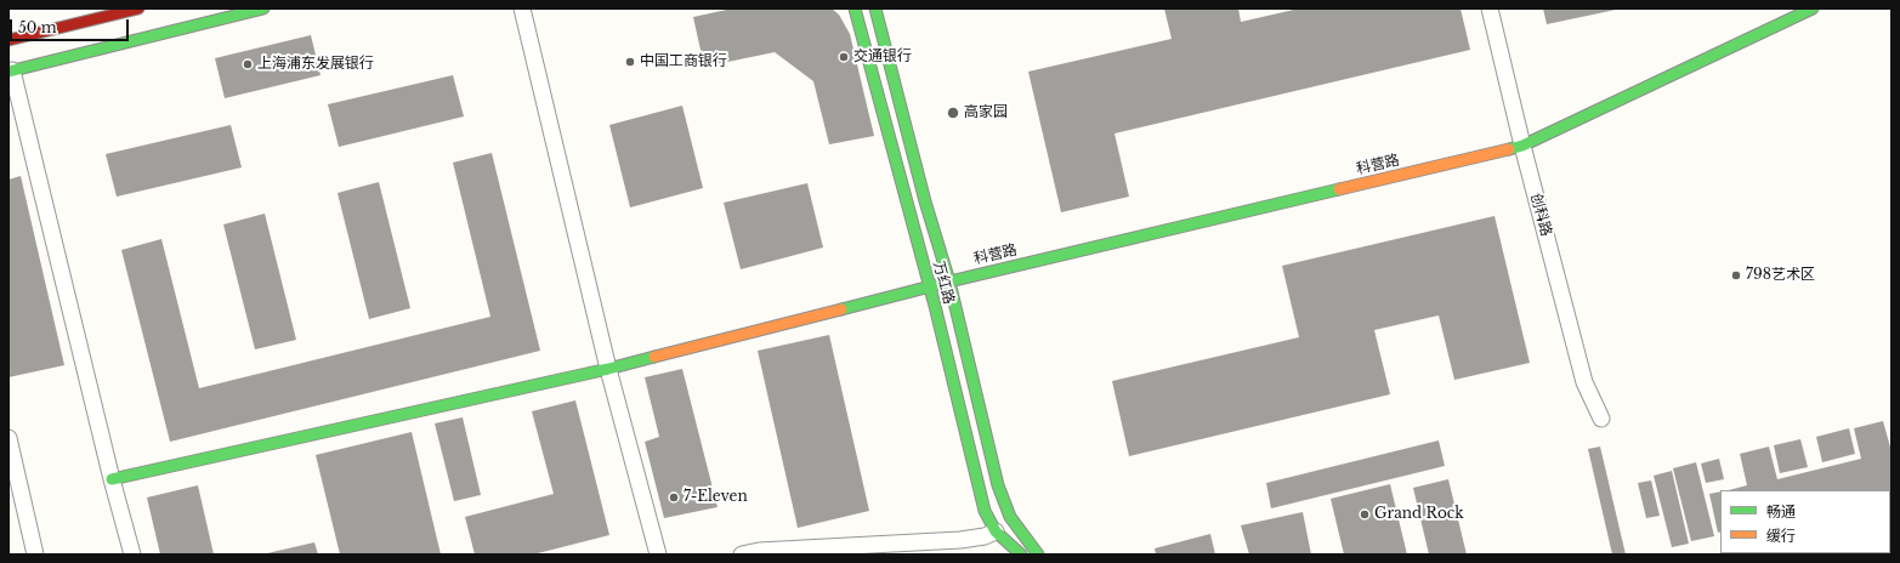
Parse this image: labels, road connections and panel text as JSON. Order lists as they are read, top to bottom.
{
  "streets": {
    "street": ["科营路", "创科路", "万红路"]
  },
  "crossings": [
    ["科营路", "创科路"],
    ["科营路", "万红路"]
  ],
  "places": [
    "交通银行",
    "中国工商银行",
    "上海浦东发展银行",
    "高家园",
    "798艺术区",
    "7-Eleven",
    "Grand Rock"
  ],
  "legend": ["畅通", "缓行"],
  "scale_bar": "50 m"
}
